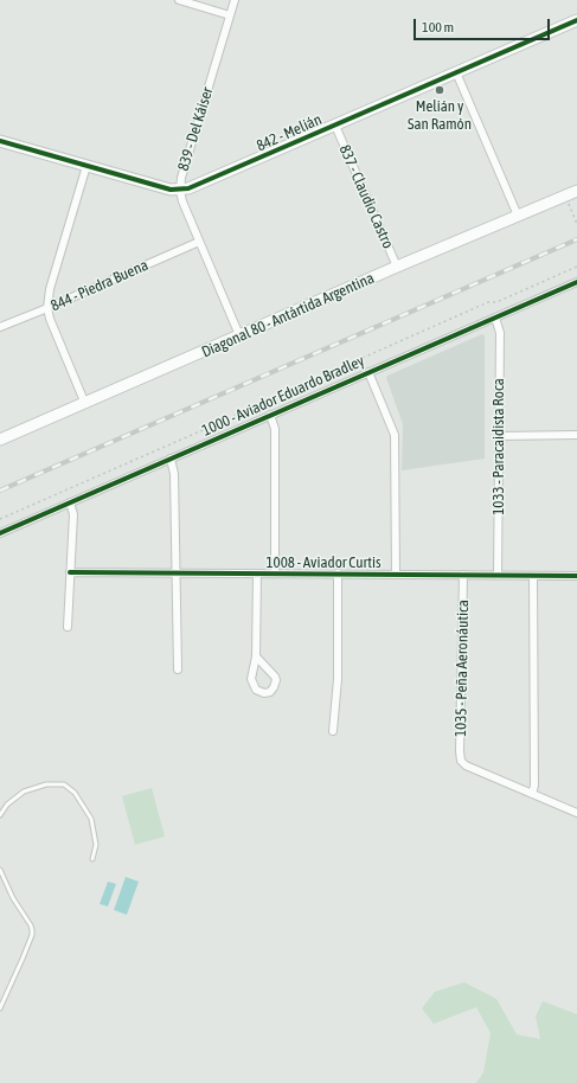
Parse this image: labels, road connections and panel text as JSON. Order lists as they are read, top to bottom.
{
  "streets": {
    "main road": ["842 - Melián", "Diagonal 80 - Antártida Argentina"],
    "street": [
      "839 - Del Káiser",
      "837 - Claudio Castro",
      "844 - Piedra Buena",
      "1000 - Aviador Eduardo Bradley",
      "1033 - Paracaidista Roca",
      "1008 - Aviador Curtis",
      "1035 - Peña Aeronáutica"
    ]
  },
  "crossings": [
    ["839 - Del Káiser", "842 - Melián"],
    ["839 - Del Káiser", "844 - Piedra Buena"],
    ["839 - Del Káiser", "Diagonal 80 - Antártida Argentina"],
    ["842 - Melián", "837 - Claudio Castro"],
    ["837 - Claudio Castro", "Diagonal 80 - Antártida Argentina"],
    ["1000 - Aviador Eduardo Bradley", "1033 - Paracaidista Roca"],
    ["1033 - Paracaidista Roca", "1008 - Aviador Curtis"],
    ["1008 - Aviador Curtis", "1035 - Peña Aeronáutica"]
  ],
  "places": ["Melián y San Ramón"],
  "scale_bar": "100 m"
}
